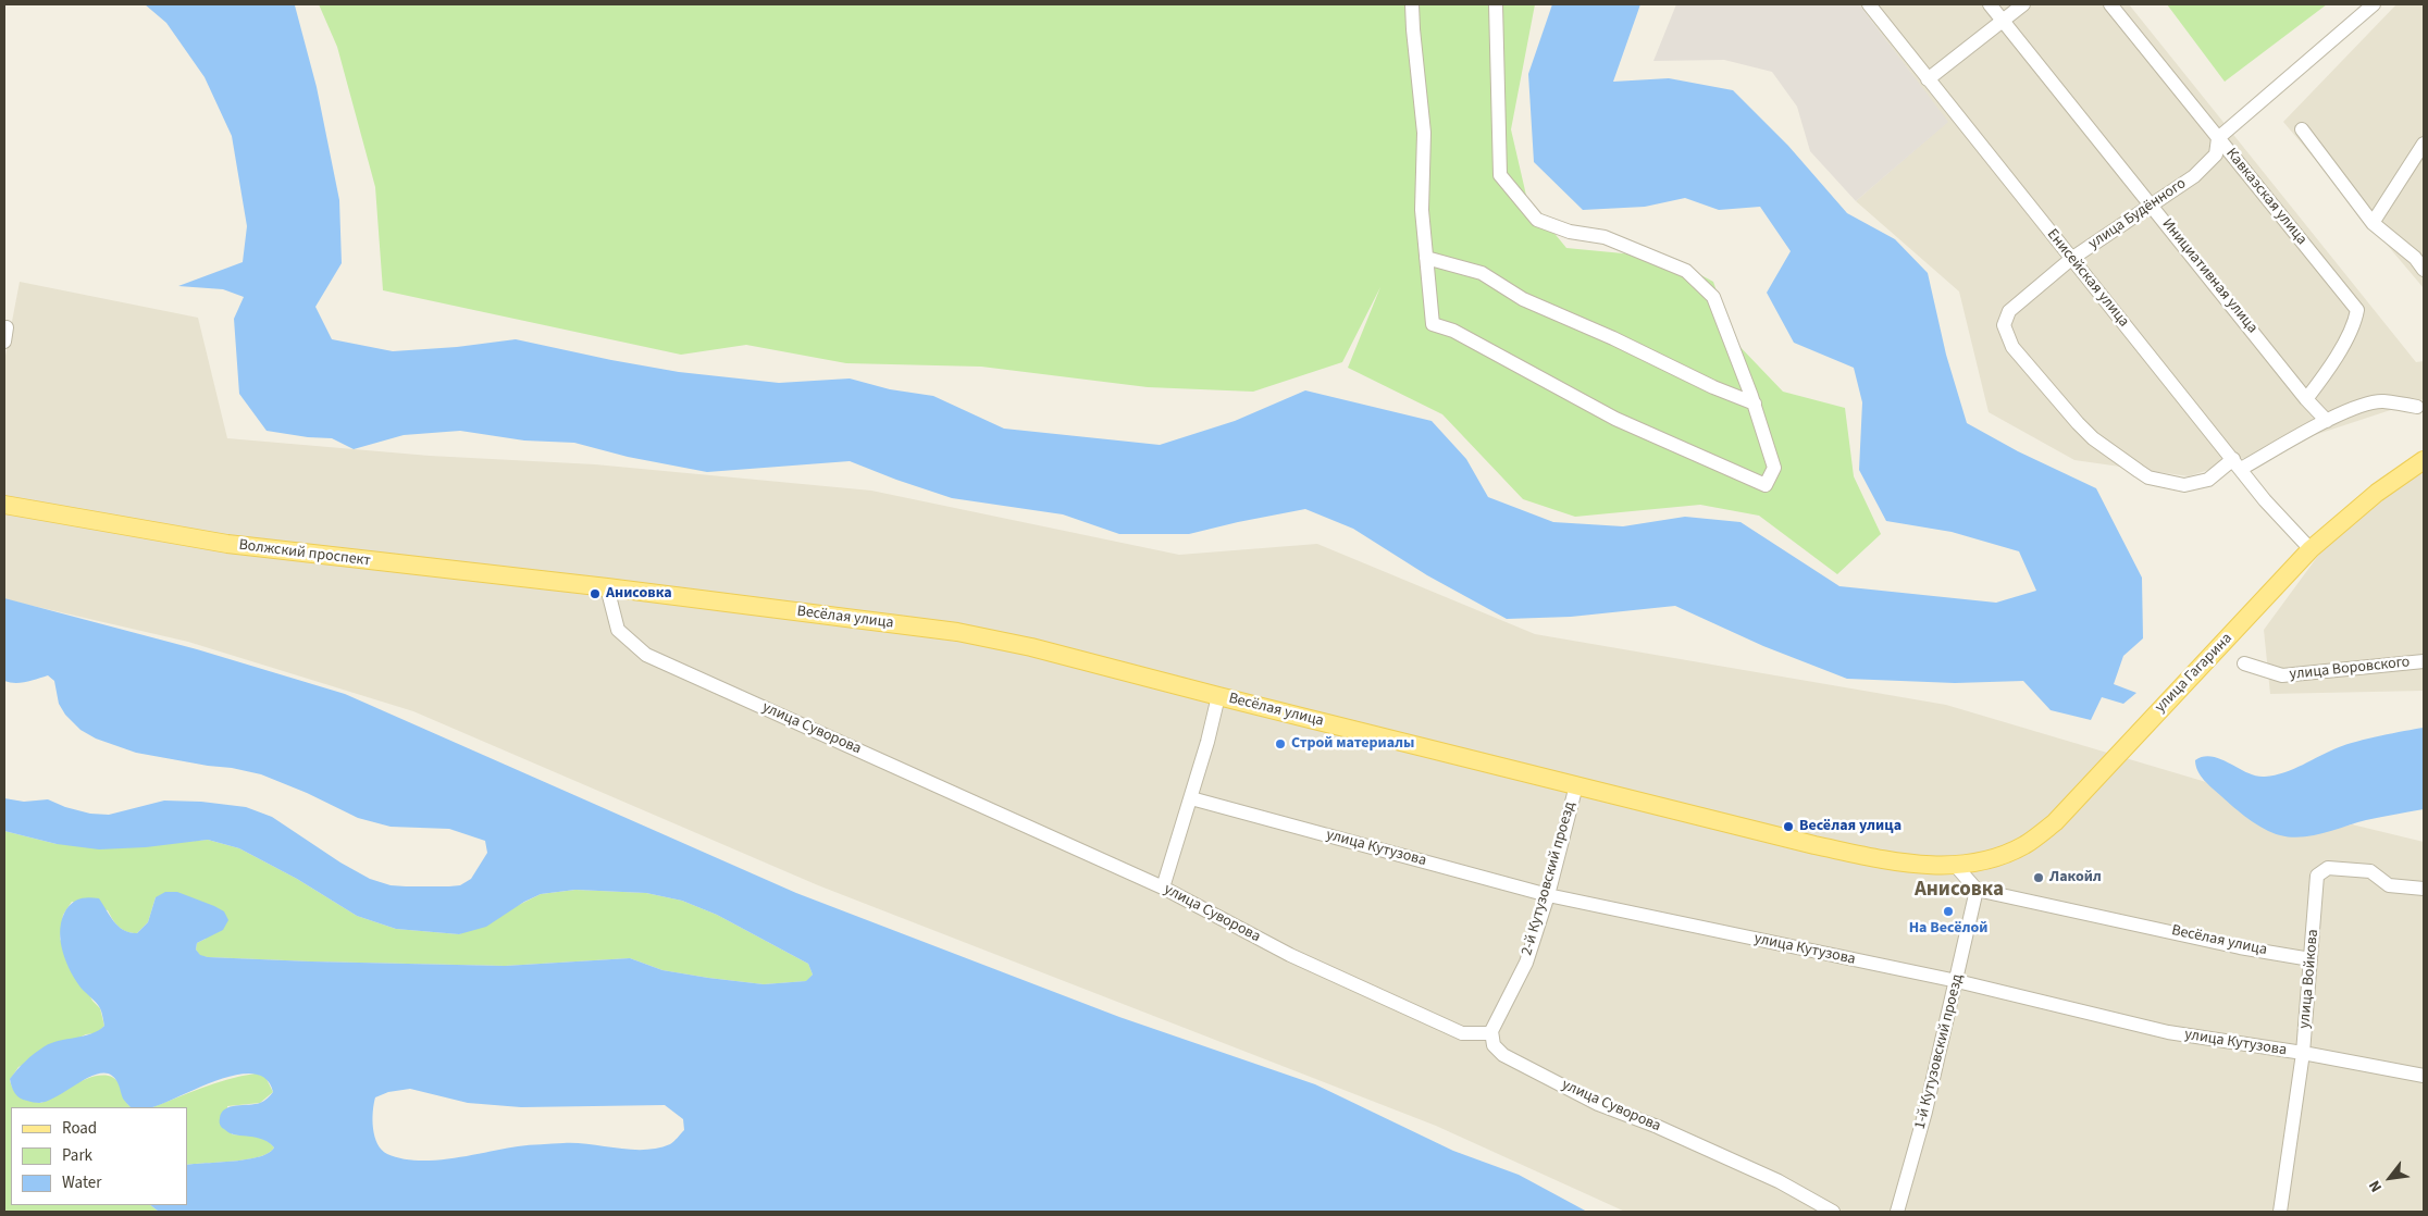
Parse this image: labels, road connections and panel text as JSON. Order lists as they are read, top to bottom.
{
  "streets": {
    "main road": ["Волжский проспект", "Весёлая улица", "улица Гагарина"],
    "street": [
      "Кавказская улица",
      "улица Будённого",
      "Инициативная улица",
      "Енисейская улица",
      "улица Воровского",
      "улица Суворова",
      "улица Кутузова",
      "2-й Кутузовский проезд",
      "улица Войкова",
      "1-й Кутузовский проезд"
    ]
  },
  "crossings": [
    ["Кавказская улица", "улица Будённого"],
    ["Кавказская улица", "Инициативная улица"],
    ["улица Будённого", "Инициативная улица"],
    ["улица Будённого", "Енисейская улица"],
    ["Енисейская улица", "улица Гагарина"],
    ["Волжский проспект", "Весёлая улица"],
    ["Волжский проспект", "улица Суворова"],
    ["Весёлая улица", "улица Гагарина"],
    ["Весёлая улица", "улица Суворова"],
    ["Весёлая улица", "2-й Кутузовский проезд"],
    ["Весёлая улица", "улица Войкова"],
    ["Весёлая улица", "1-й Кутузовский проезд"],
    ["улица Суворова", "2-й Кутузовский проезд"],
    ["улица Кутузова", "2-й Кутузовский проезд"],
    ["улица Кутузова", "улица Войкова"],
    ["улица Кутузова", "1-й Кутузовский проезд"]
  ],
  "districts": ["Анисовка"],
  "places": [
    "Анисовка",
    "Строй материалы",
    "Весёлая улица",
    "Лакойл",
    "На Весёлой"
  ],
  "legend": ["Road", "Park", "Water"],
  "north": "bottom left"
}
